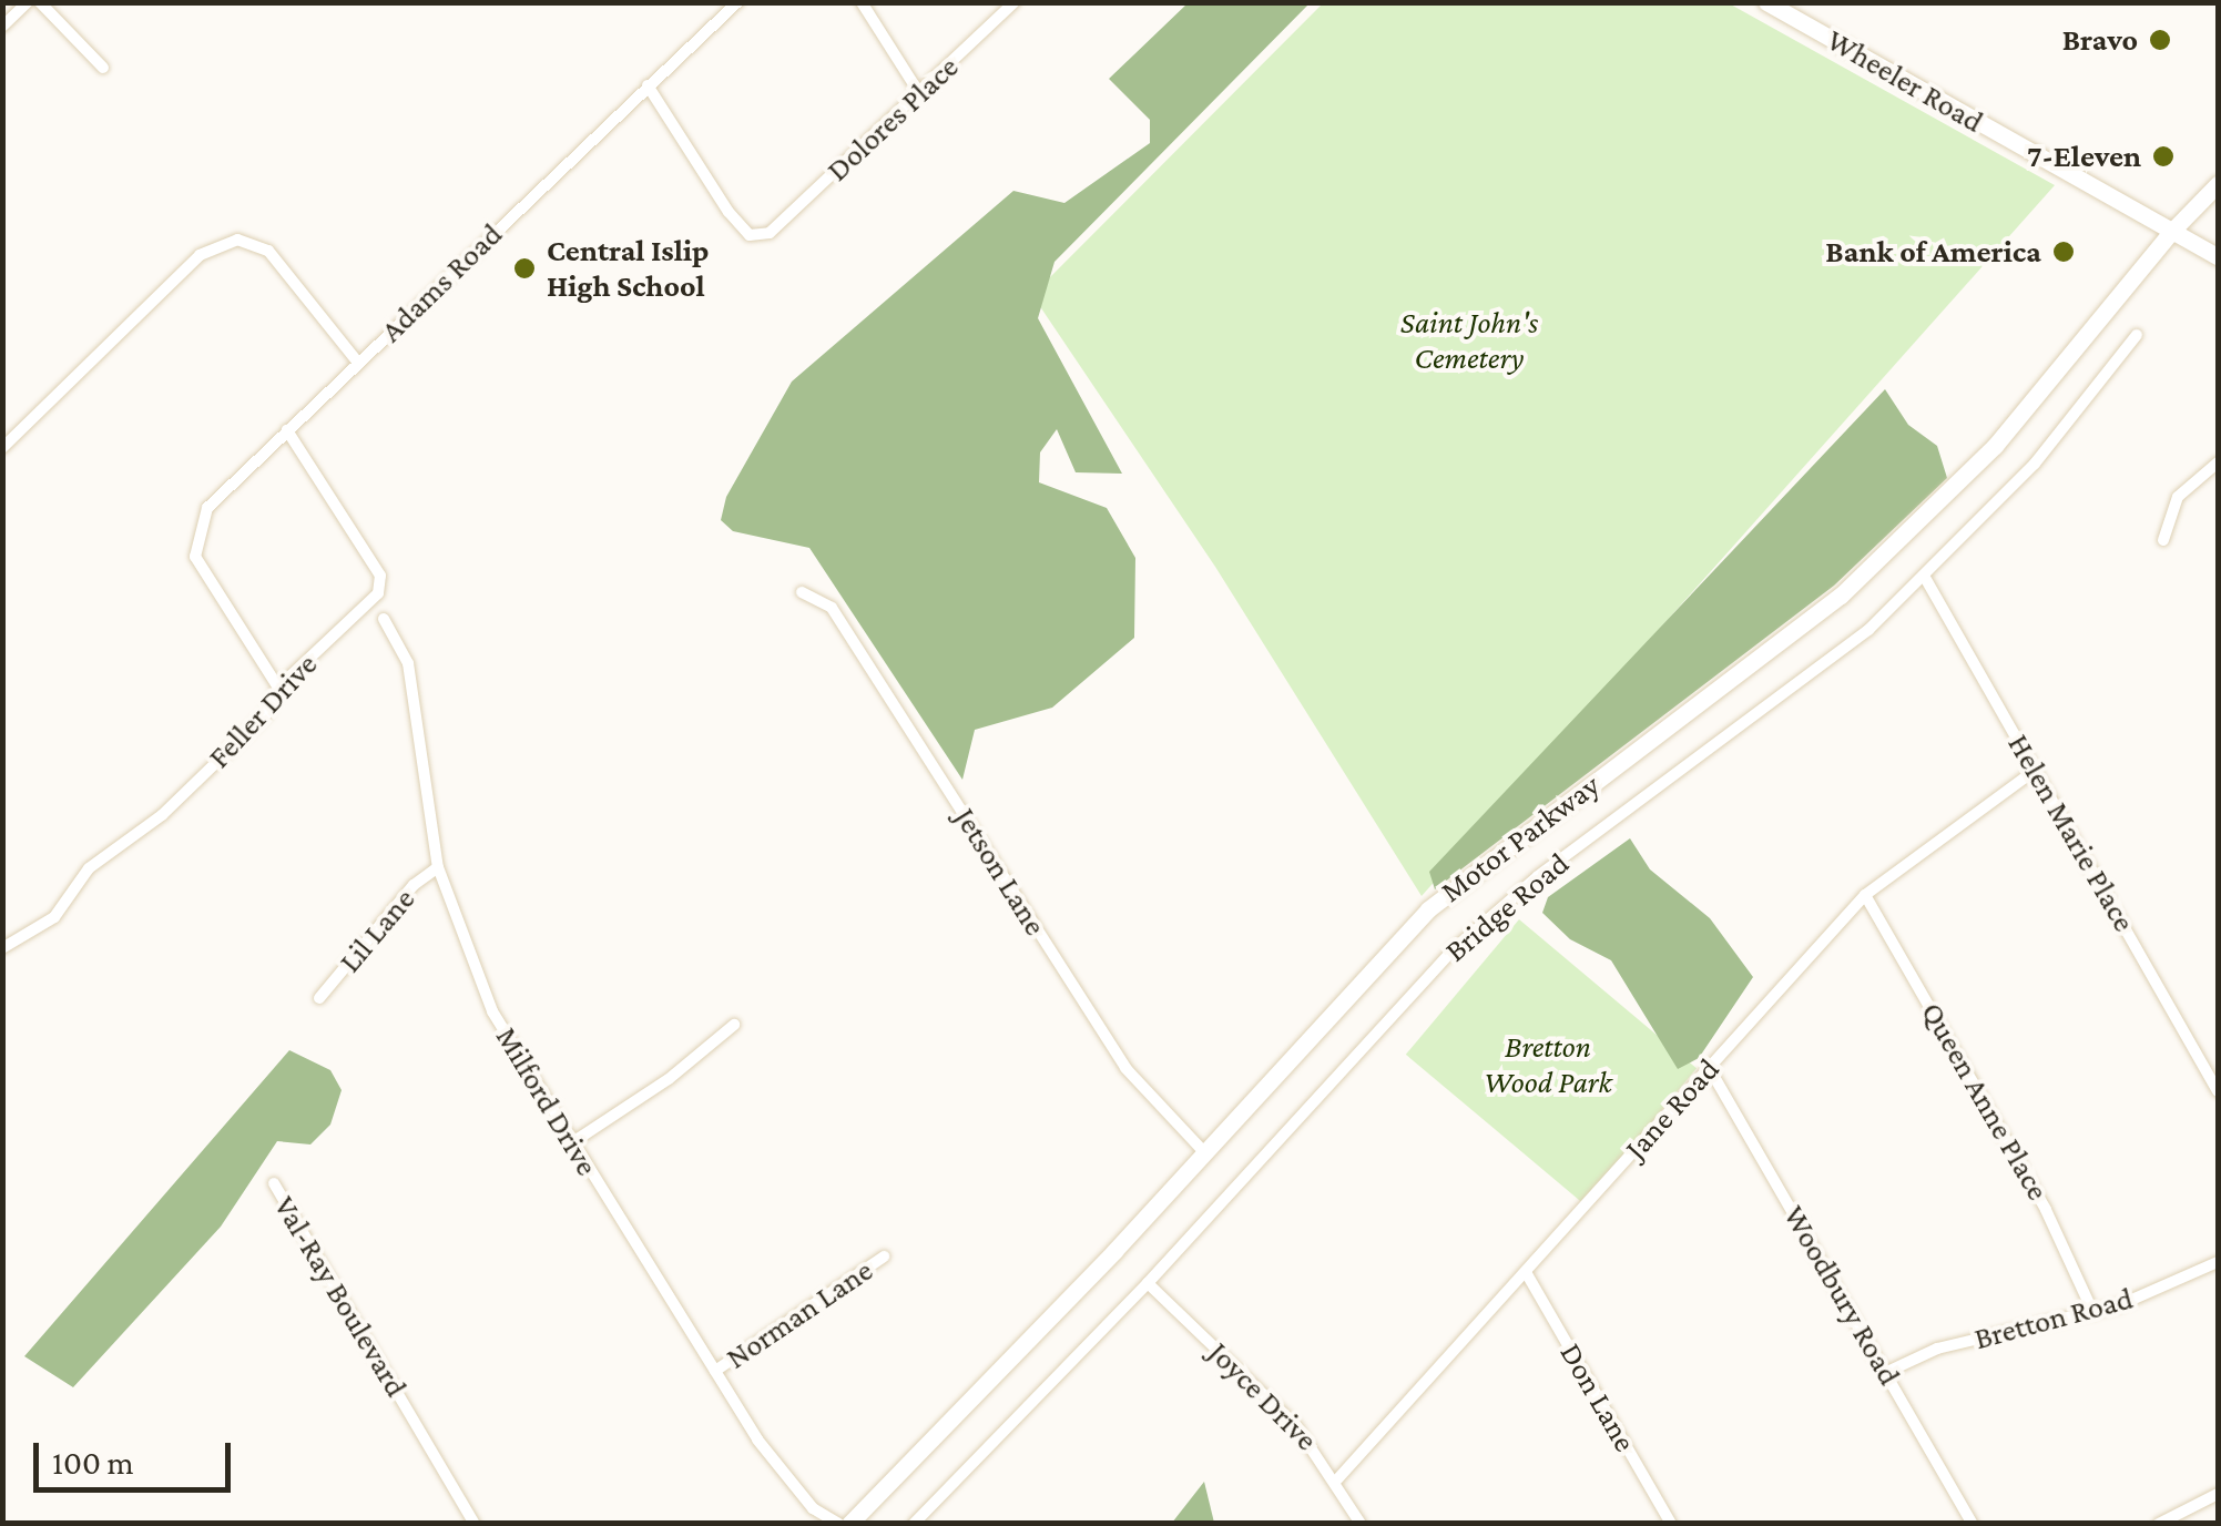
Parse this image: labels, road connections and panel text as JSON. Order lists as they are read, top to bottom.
{
  "streets": {
    "main road": ["Wheeler Road", "Motor Parkway"],
    "street": [
      "Dolores Place",
      "Adams Road",
      "Feller Drive",
      "Helen Marie Place",
      "Jetson Lane",
      "Bridge Road",
      "Lil Lane",
      "Milford Drive",
      "Queen Anne Place",
      "Jane Road",
      "Woodbury Road",
      "Val-Ray Boulevard",
      "Norman Lane",
      "Bretton Road",
      "Joyce Drive",
      "Don Lane"
    ]
  },
  "crossings": [
    ["Wheeler Road", "Motor Parkway"],
    ["Dolores Place", "Adams Road"],
    ["Helen Marie Place", "Bridge Road"],
    ["Helen Marie Place", "Jane Road"],
    ["Motor Parkway", "Jetson Lane"],
    ["Bridge Road", "Joyce Drive"],
    ["Lil Lane", "Milford Drive"],
    ["Milford Drive", "Norman Lane"],
    ["Queen Anne Place", "Jane Road"],
    ["Queen Anne Place", "Bretton Road"],
    ["Jane Road", "Woodbury Road"],
    ["Jane Road", "Joyce Drive"],
    ["Jane Road", "Don Lane"],
    ["Woodbury Road", "Bretton Road"]
  ],
  "parks": ["Saint John's Cemetery", "Bretton Wood Park"],
  "places": [
    "Bravo",
    "7-Eleven",
    "Bank of America",
    "Central Islip High School"
  ],
  "scale_bar": "100 m"
}
